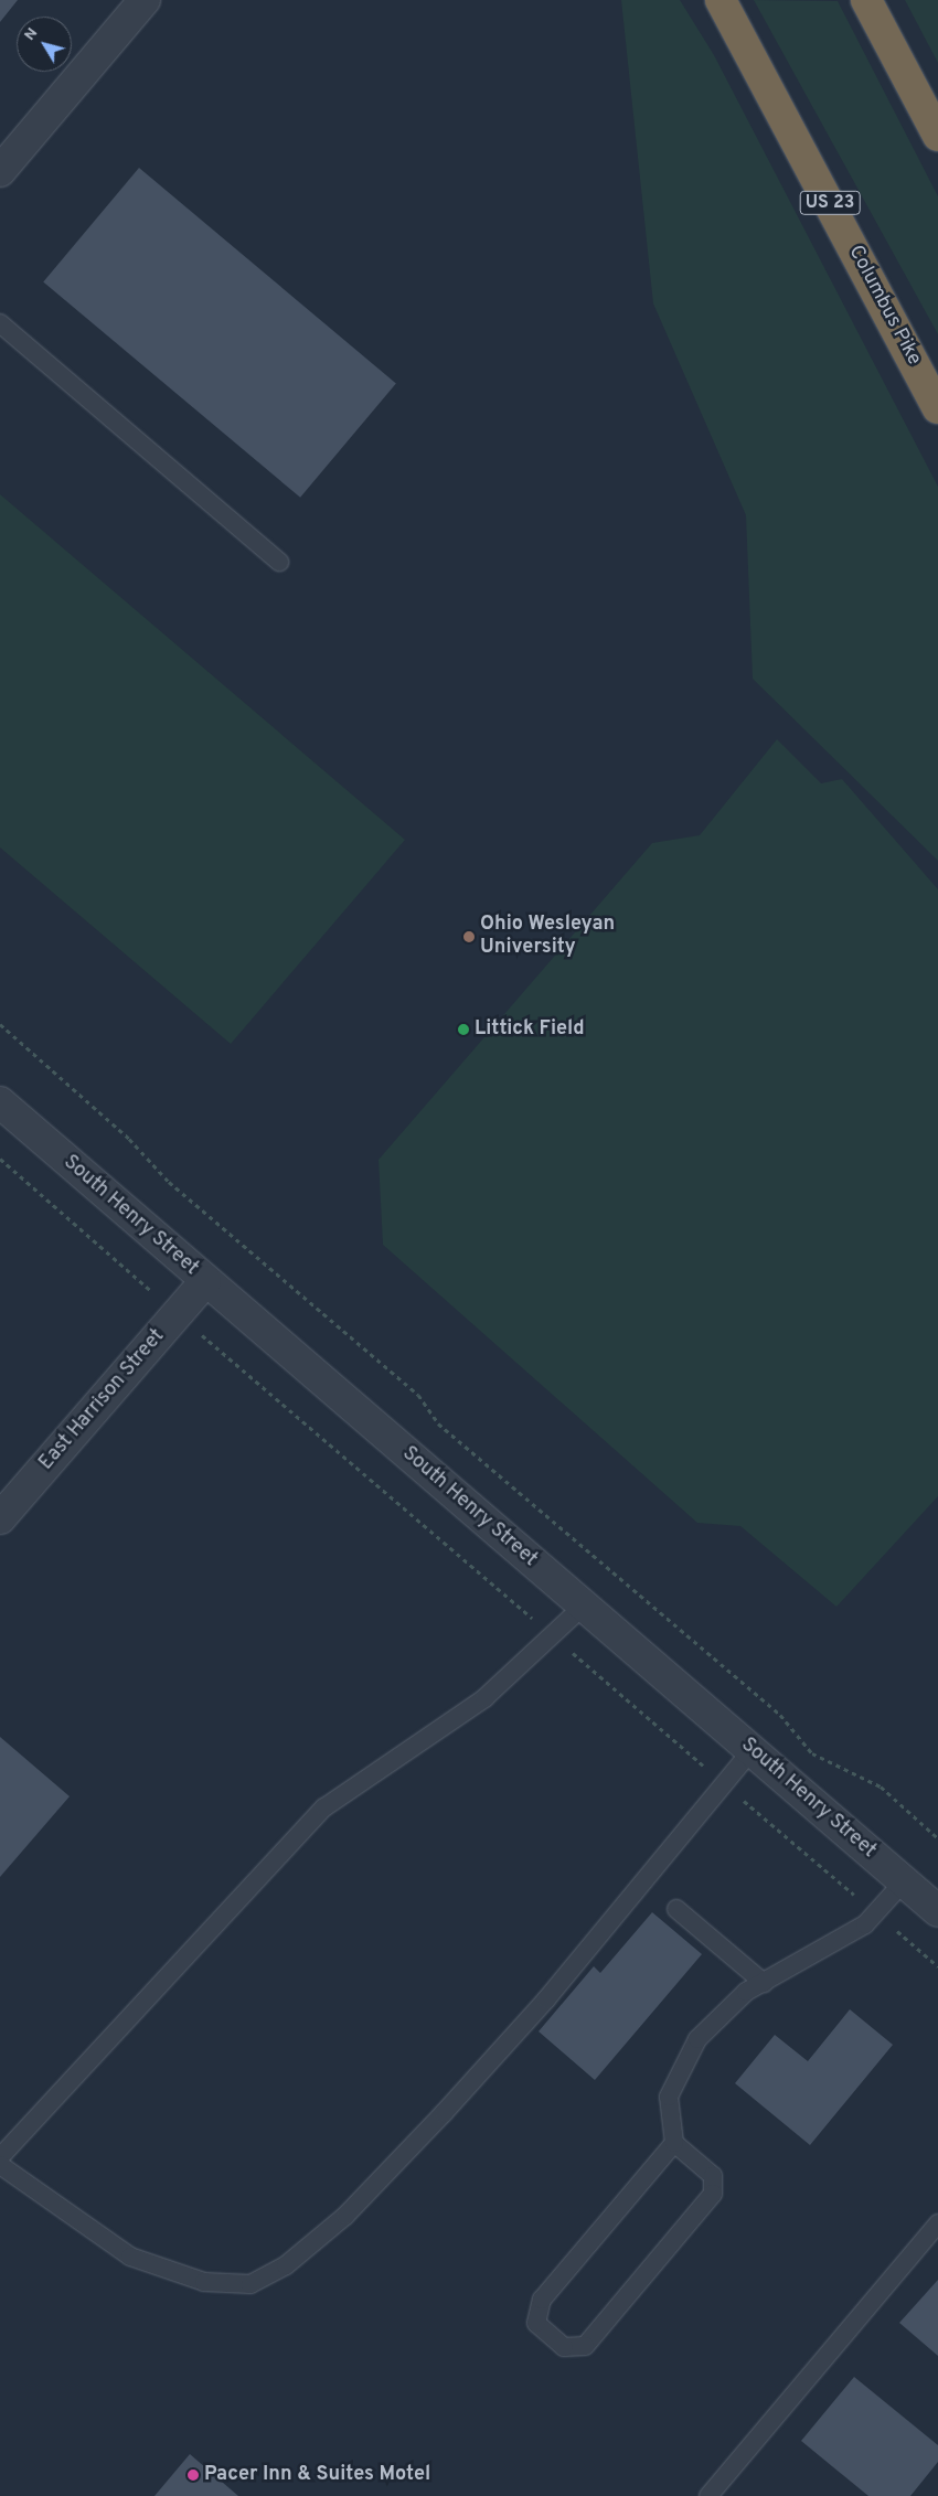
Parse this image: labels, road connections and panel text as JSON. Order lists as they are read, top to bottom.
{
  "streets": {
    "highway": ["US 23", "Columbus Pike"],
    "street": ["South Henry Street", "East Harrison Street"]
  },
  "crossings": [
    ["South Henry Street", "East Harrison Street"]
  ],
  "places": ["Ohio Wesleyan University", "Littick Field", "Pacer Inn & Suites Motel"],
  "north": "top left"
}
